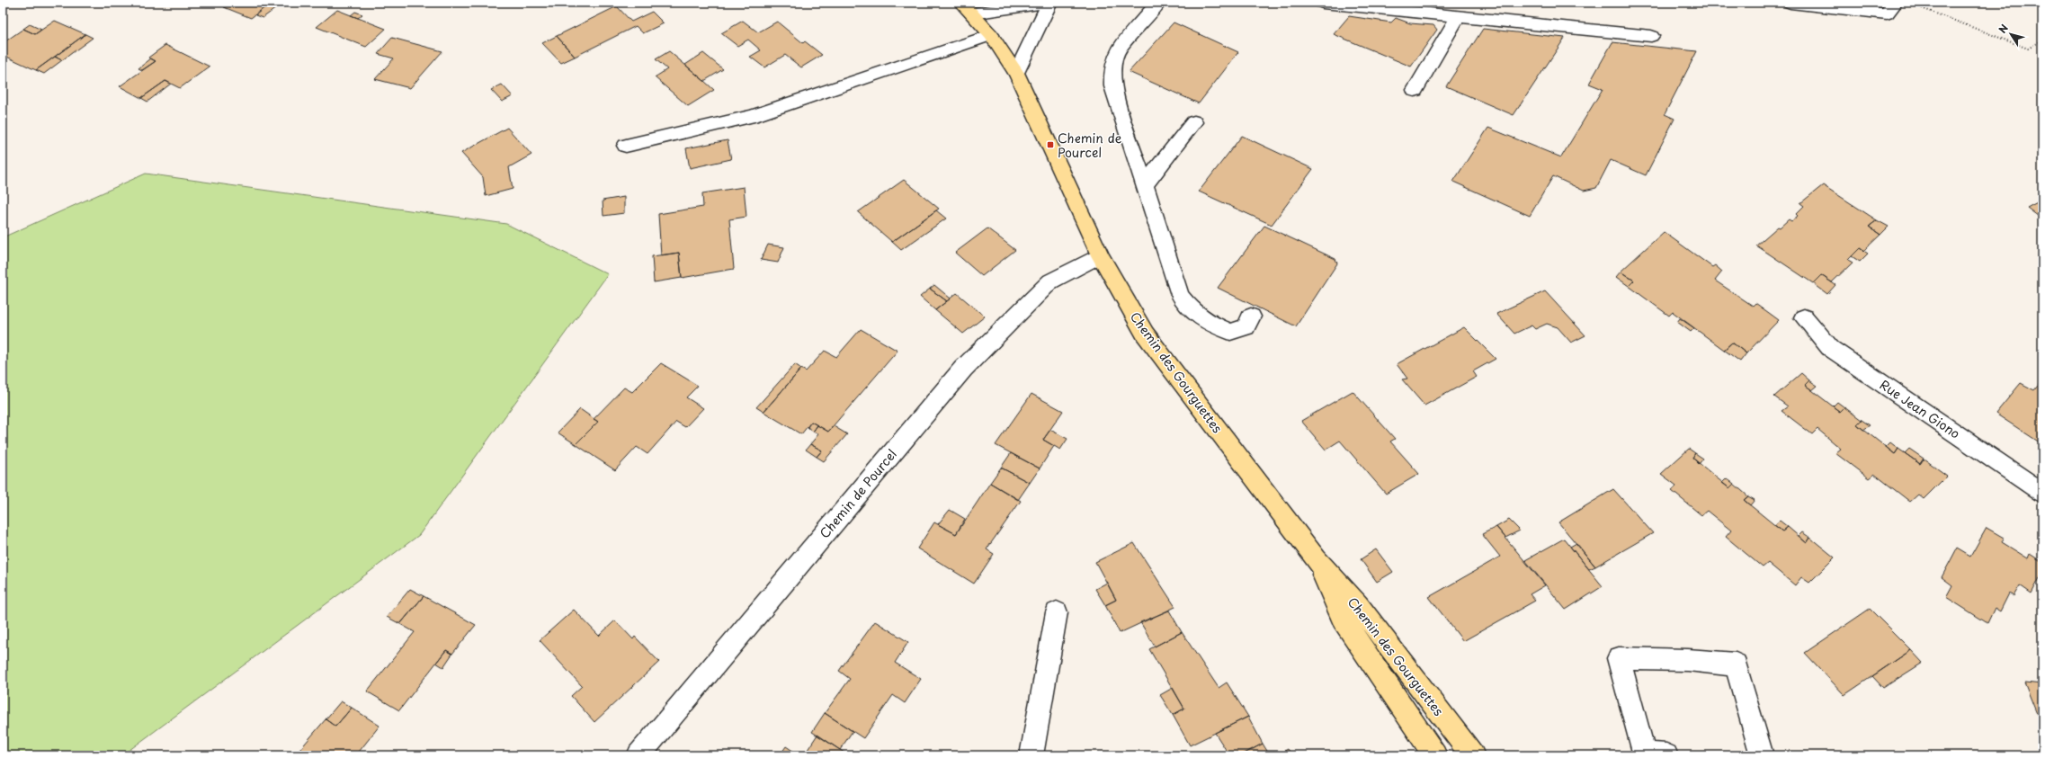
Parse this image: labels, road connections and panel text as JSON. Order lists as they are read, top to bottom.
{
  "streets": {
    "main road": ["Chemin des Gourguettes"],
    "street": ["Rue Jean Giono", "Chemin de Pourcel"]
  },
  "crossings": [
    ["Chemin des Gourguettes", "Chemin de Pourcel"]
  ],
  "places": {
    "transit": ["Chemin de Pourcel"]
  },
  "north": "top left"
}
